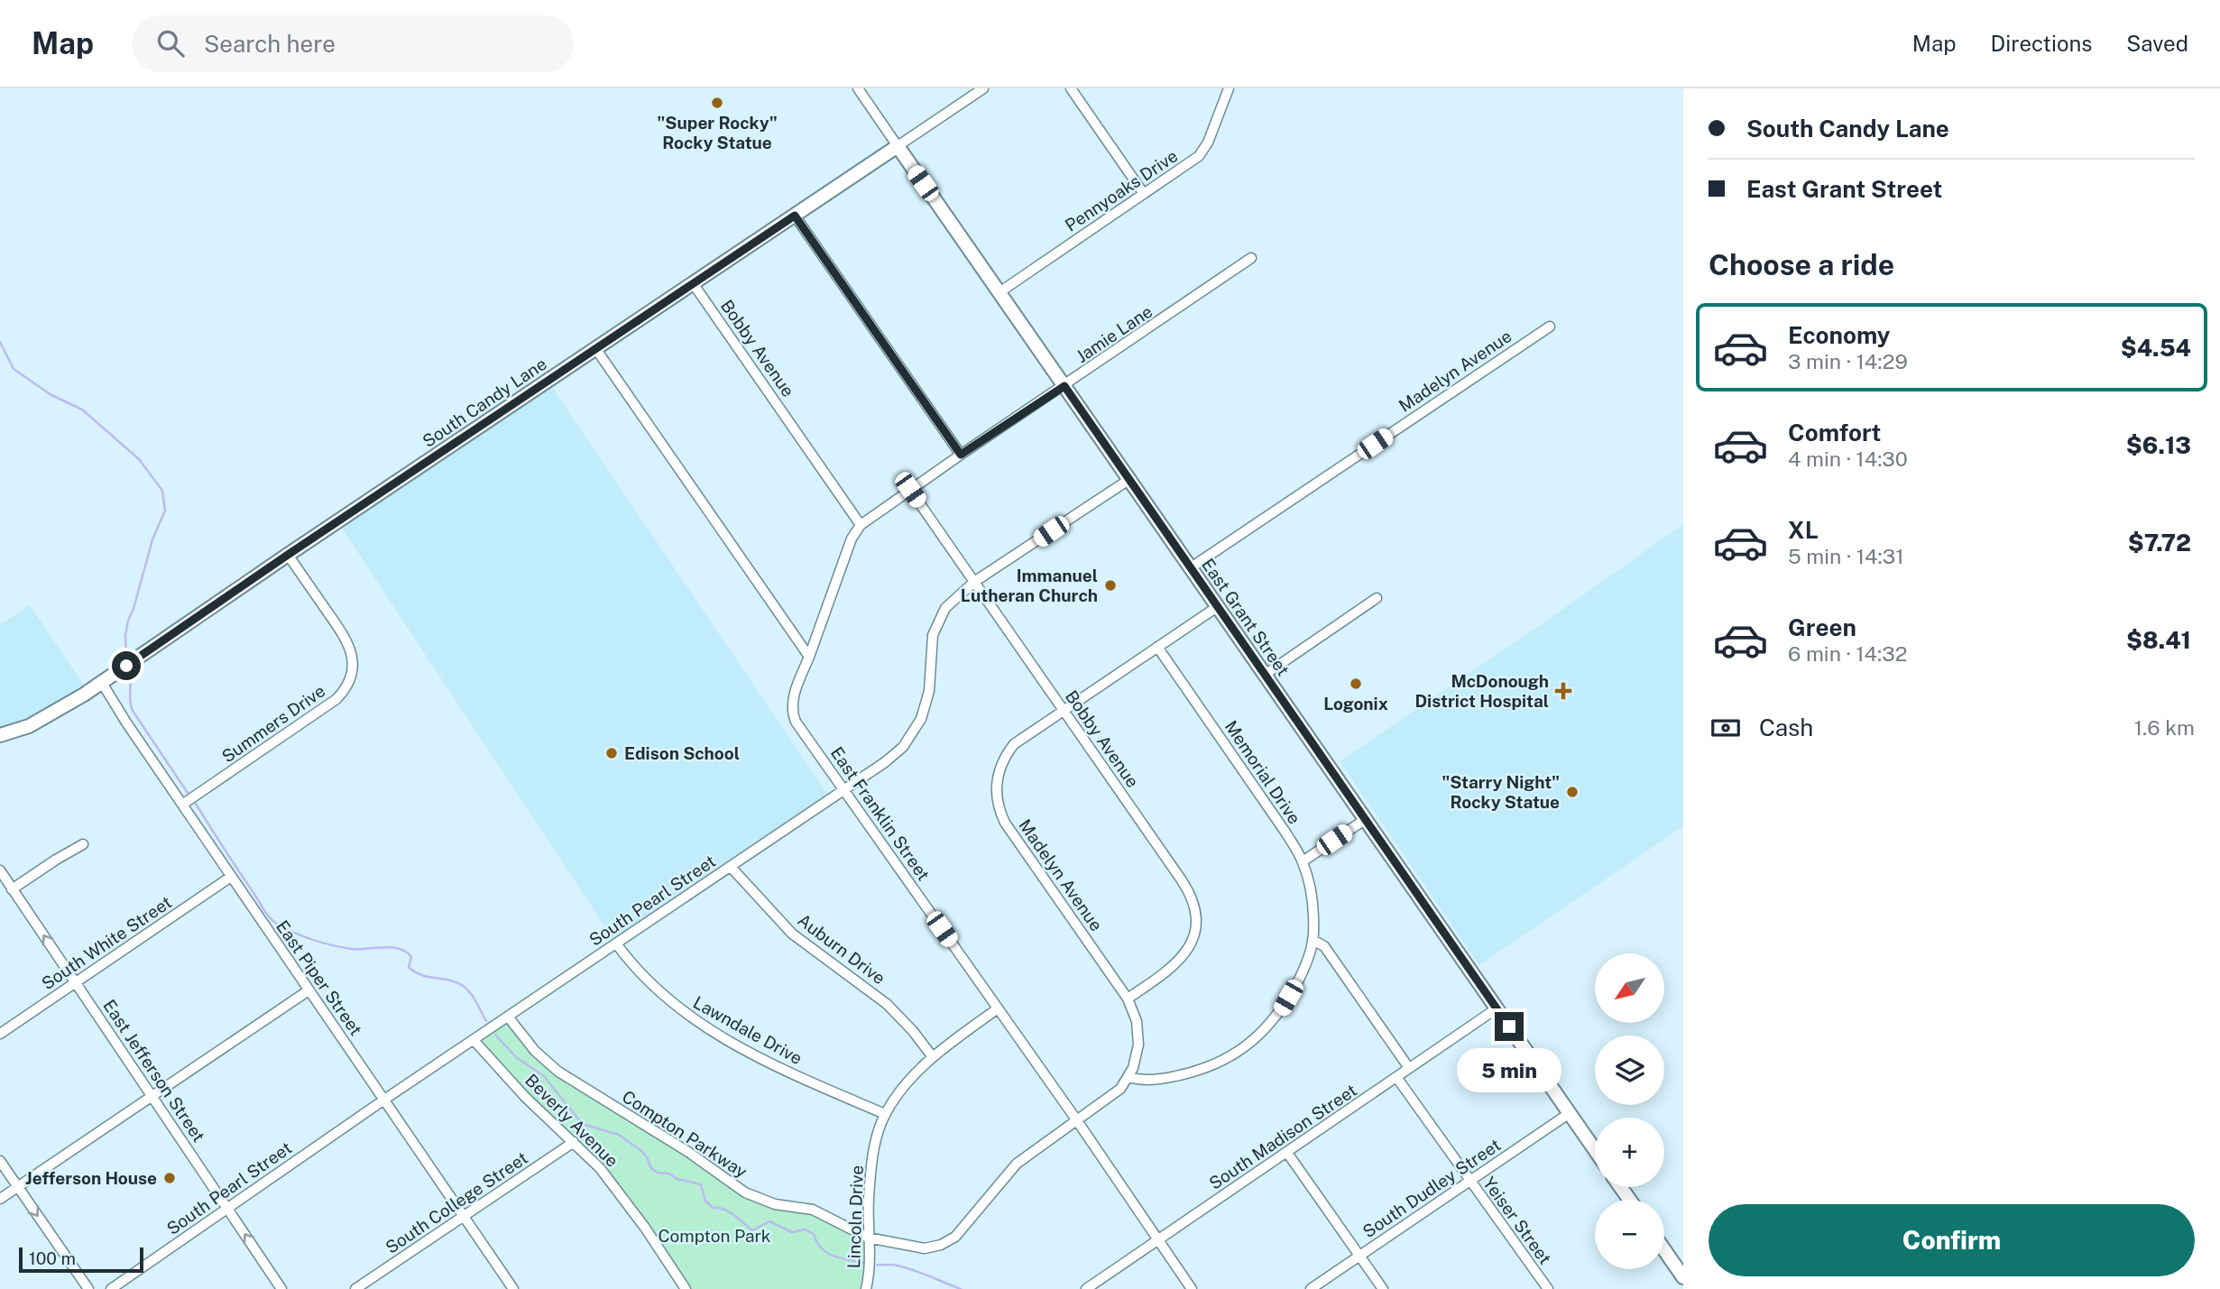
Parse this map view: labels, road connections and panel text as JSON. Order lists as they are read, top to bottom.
{
  "streets": {
    "main road": ["South Candy Lane", "East Grant Street"],
    "street": [
      "Pennyoaks Drive",
      "Jamie Lane",
      "Bobby Avenue",
      "Madelyn Avenue",
      "Summers Drive",
      "Memorial Drive",
      "East Franklin Street",
      "South Pearl Street",
      "South White Street",
      "Auburn Drive",
      "East Piper Street",
      "Lawndale Drive",
      "East Jefferson Street",
      "Beverly Avenue",
      "Compton Parkway",
      "South Madison Street",
      "South Dudley Street",
      "South College Street",
      "Lincoln Drive",
      "Yeiser Street"
    ]
  },
  "crossings": [
    ["Pennyoaks Drive", "East Grant Street"],
    ["Jamie Lane", "Bobby Avenue"],
    ["Jamie Lane", "East Grant Street"],
    ["Jamie Lane", "East Franklin Street"],
    ["Bobby Avenue", "Madelyn Avenue"],
    ["Bobby Avenue", "South Candy Lane"],
    ["Bobby Avenue", "South Pearl Street"],
    ["Madelyn Avenue", "East Grant Street"],
    ["Madelyn Avenue", "Memorial Drive"],
    ["Madelyn Avenue", "East Franklin Street"],
    ["South Candy Lane", "East Grant Street"],
    ["South Candy Lane", "Summers Drive"],
    ["South Candy Lane", "East Piper Street"],
    ["East Grant Street", "South Pearl Street"],
    ["East Grant Street", "South Madison Street"],
    ["East Grant Street", "South Dudley Street"],
    ["Summers Drive", "East Piper Street"],
    ["East Franklin Street", "South Pearl Street"],
    ["East Franklin Street", "South Madison Street"],
    ["East Franklin Street", "Lincoln Drive"],
    ["South Pearl Street", "Auburn Drive"],
    ["South Pearl Street", "East Piper Street"],
    ["South Pearl Street", "Lawndale Drive"],
    ["South Pearl Street", "East Jefferson Street"],
    ["South Pearl Street", "Beverly Avenue"],
    ["South Pearl Street", "Compton Parkway"],
    ["South White Street", "East Piper Street"],
    ["South White Street", "East Jefferson Street"],
    ["Auburn Drive", "Lincoln Drive"],
    ["East Piper Street", "South College Street"],
    ["Lawndale Drive", "Lincoln Drive"],
    ["Beverly Avenue", "South College Street"],
    ["Compton Parkway", "Lincoln Drive"],
    ["South Madison Street", "Yeiser Street"],
    ["South Dudley Street", "Yeiser Street"]
  ],
  "one_way": ["East Jefferson Street"],
  "parks": ["Compton Park"],
  "places": {
    "other": [
      "\"Super Rocky\" Rocky Statue",
      "Immanuel Lutheran Church",
      "Logonix",
      "Edison School",
      "\"Starry Night\" Rocky Statue",
      "Jefferson House"
    ],
    "health": ["McDonough District Hospital"]
  },
  "scale_bar": "100 m",
  "north": "bottom left",
  "page": {
    "header": "Map",
    "search": "Search here",
    "nav": ["Map", "Directions", "Saved"],
    "banner": ["South Candy Lane", "East Grant Street"],
    "heading": "Choose a ride",
    "list": [
      {
        "name": "Economy",
        "note": "3 min · 14:29",
        "value": "$4.54"
      },
      {
        "name": "Comfort",
        "note": "4 min · 14:30",
        "value": "$6.13"
      },
      {
        "name": "XL",
        "note": "5 min · 14:31",
        "value": "$7.72"
      },
      {
        "name": "Green",
        "note": "6 min · 14:32",
        "value": "$8.41"
      }
    ],
    "pay": ["Cash", "1.6 km"],
    "map_buttons": ["+", "−"],
    "bubble": "5 min",
    "buttons": "Confirm",
    "scale": "100 m"
  }
}
